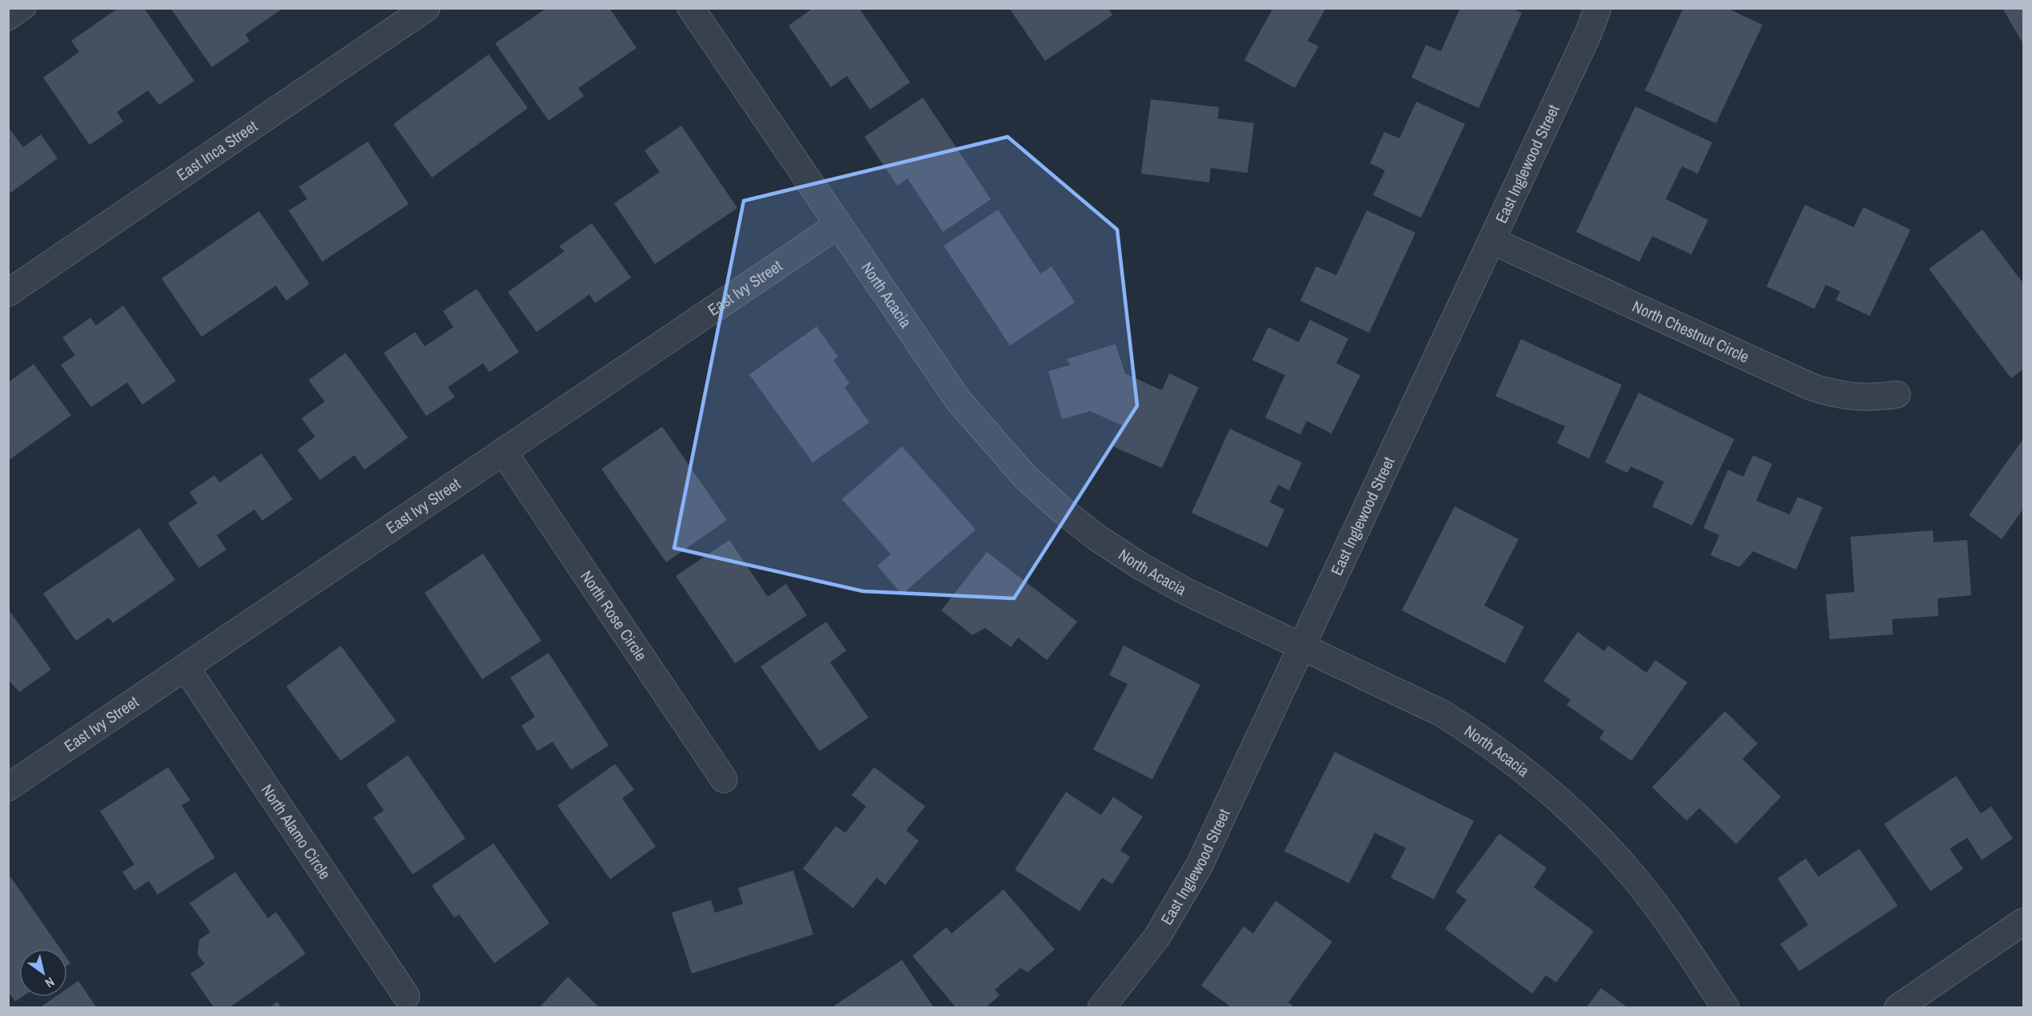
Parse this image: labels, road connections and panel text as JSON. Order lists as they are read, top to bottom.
{
  "streets": {
    "street": [
      "East Inca Street",
      "East Inglewood Street",
      "East Ivy Street",
      "North Acacia",
      "North Chestnut Circle",
      "North Rose Circle",
      "North Alamo Circle"
    ]
  },
  "crossings": [
    ["East Inglewood Street", "North Acacia"],
    ["East Inglewood Street", "North Chestnut Circle"],
    ["East Ivy Street", "North Acacia"],
    ["East Ivy Street", "North Rose Circle"],
    ["East Ivy Street", "North Alamo Circle"]
  ],
  "north": "bottom right"
}
